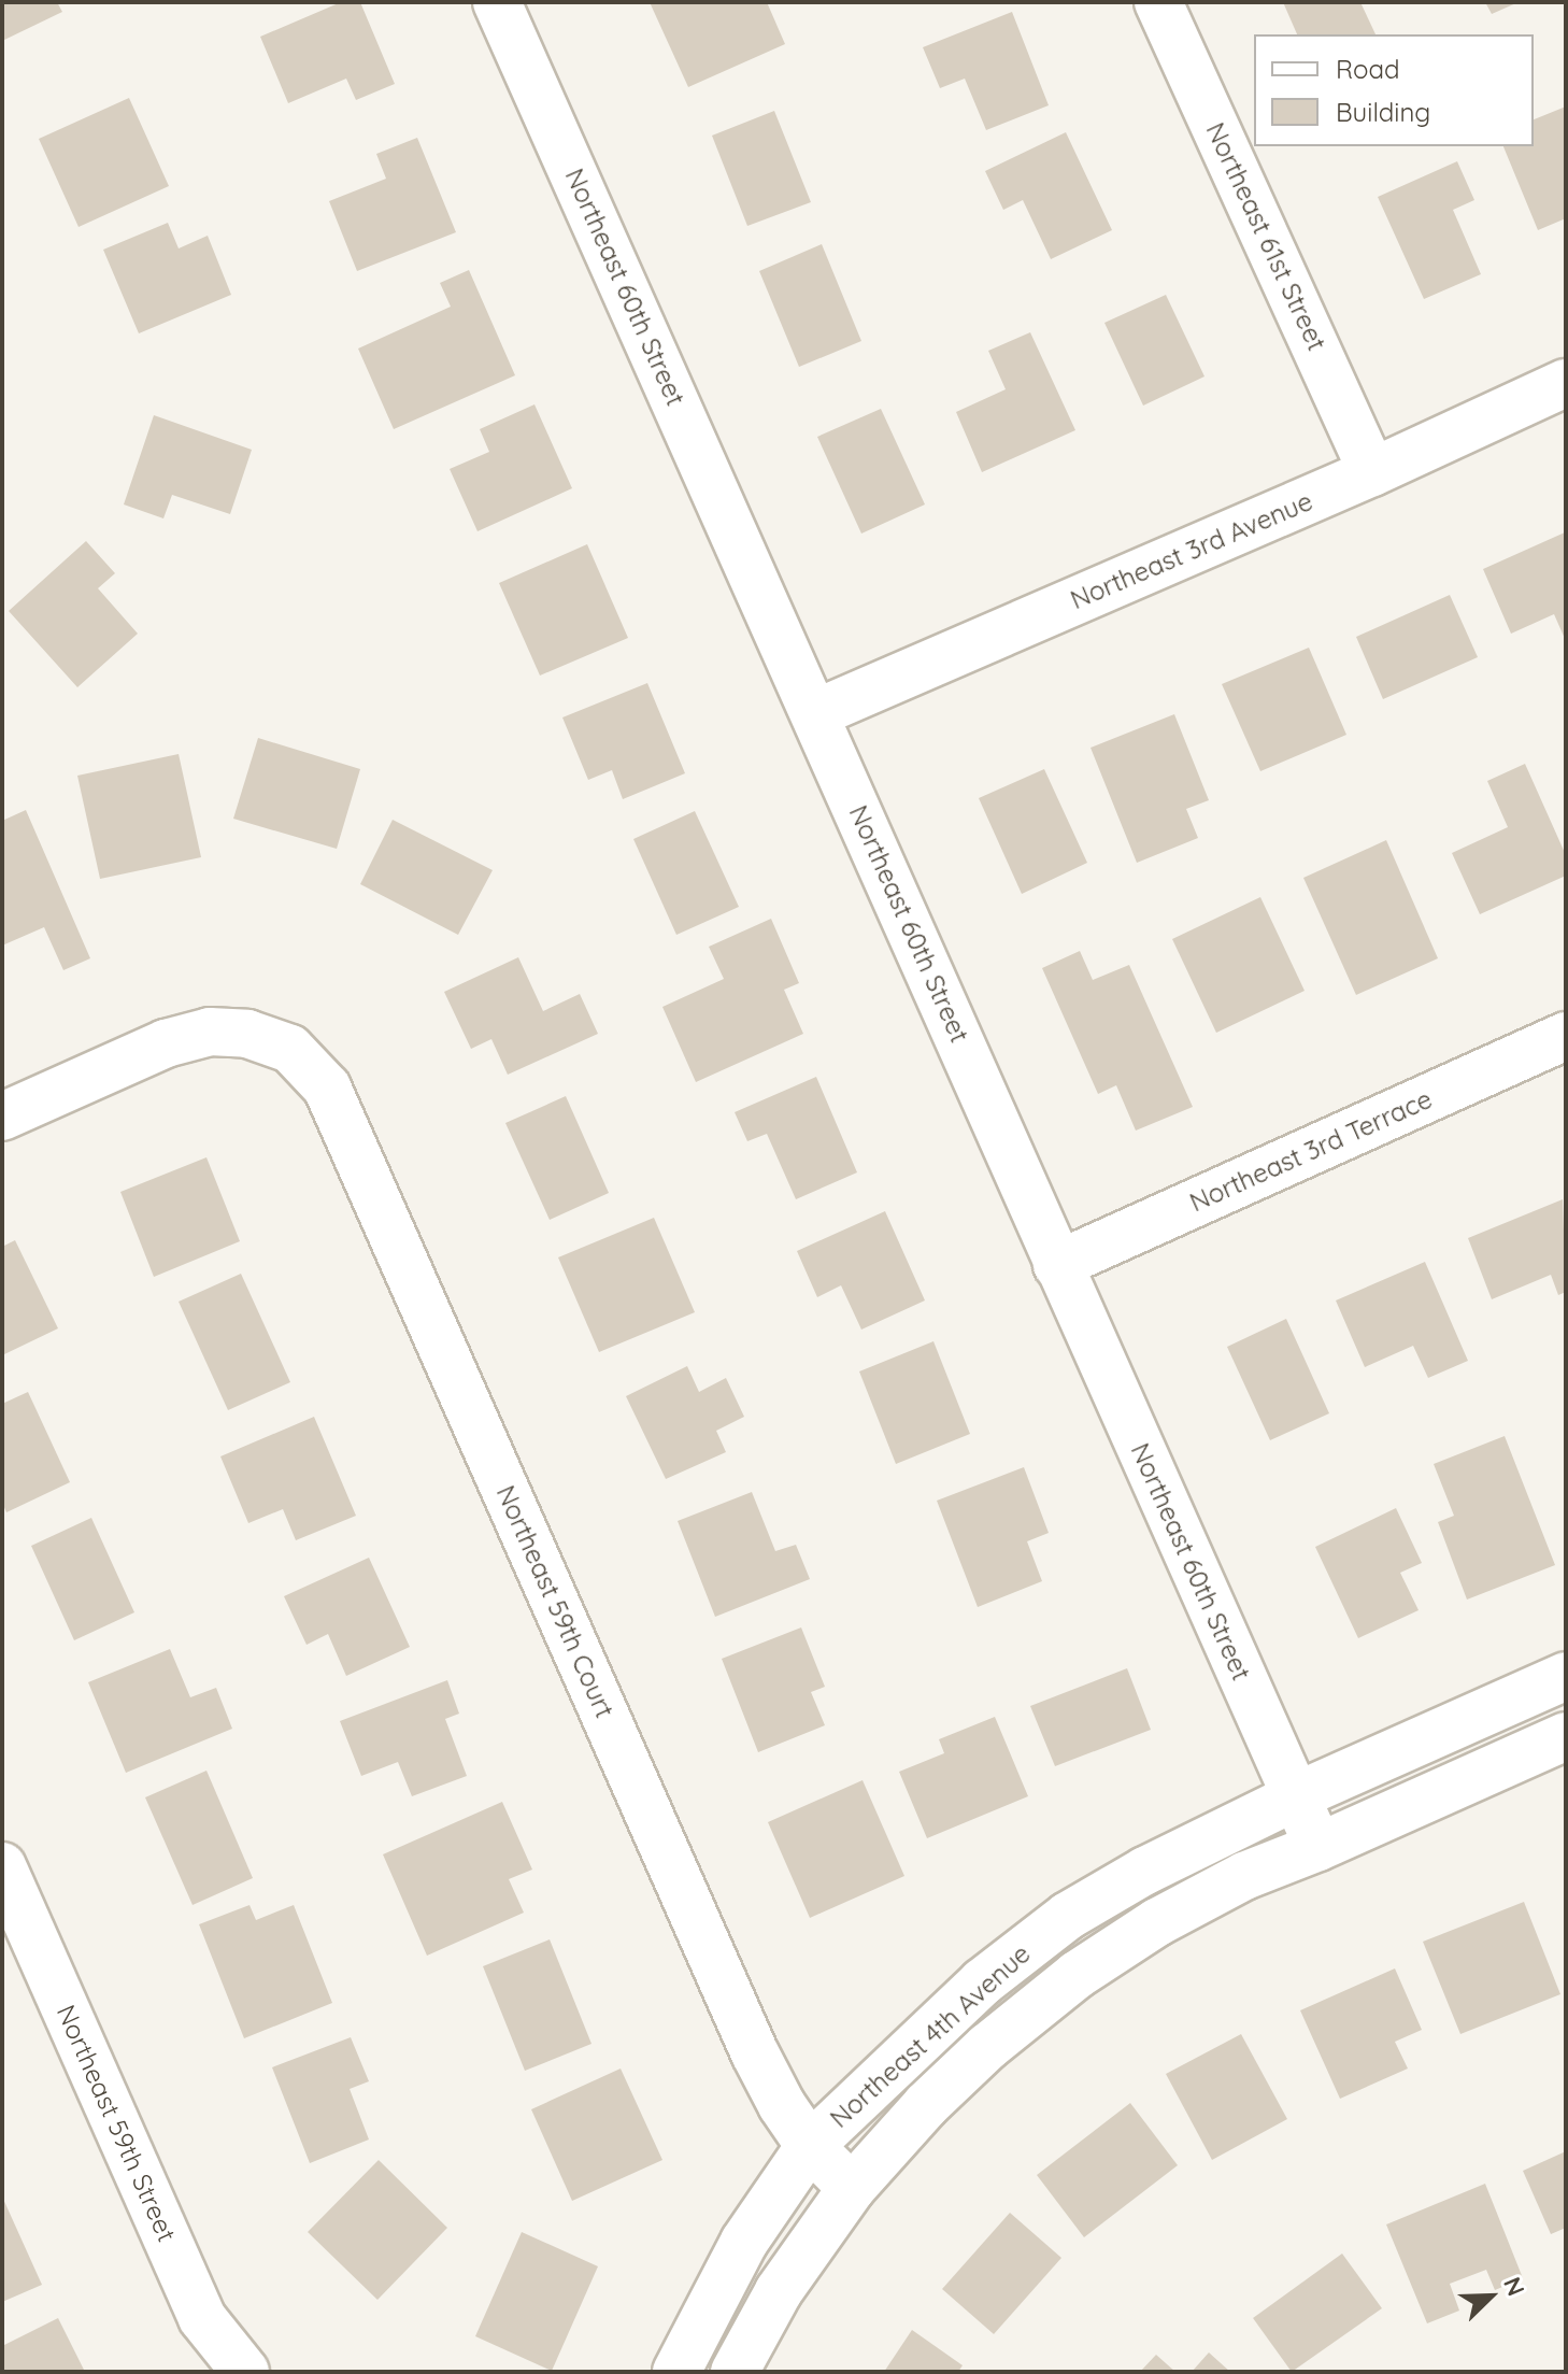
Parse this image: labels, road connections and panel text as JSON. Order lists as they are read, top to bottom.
{
  "streets": {
    "street": [
      "Northeast 61st Street",
      "Northeast 60th Street",
      "Northeast 3rd Avenue",
      "Northeast 3rd Terrace",
      "Northeast 59th Court",
      "Northeast 4th Avenue",
      "Northeast 59th Street"
    ]
  },
  "crossings": [
    ["Northeast 61st Street", "Northeast 3rd Avenue"],
    ["Northeast 60th Street", "Northeast 3rd Avenue"],
    ["Northeast 60th Street", "Northeast 3rd Terrace"],
    ["Northeast 60th Street", "Northeast 4th Avenue"],
    ["Northeast 59th Court", "Northeast 4th Avenue"]
  ],
  "legend": ["Road", "Building"],
  "north": "top right"
}
